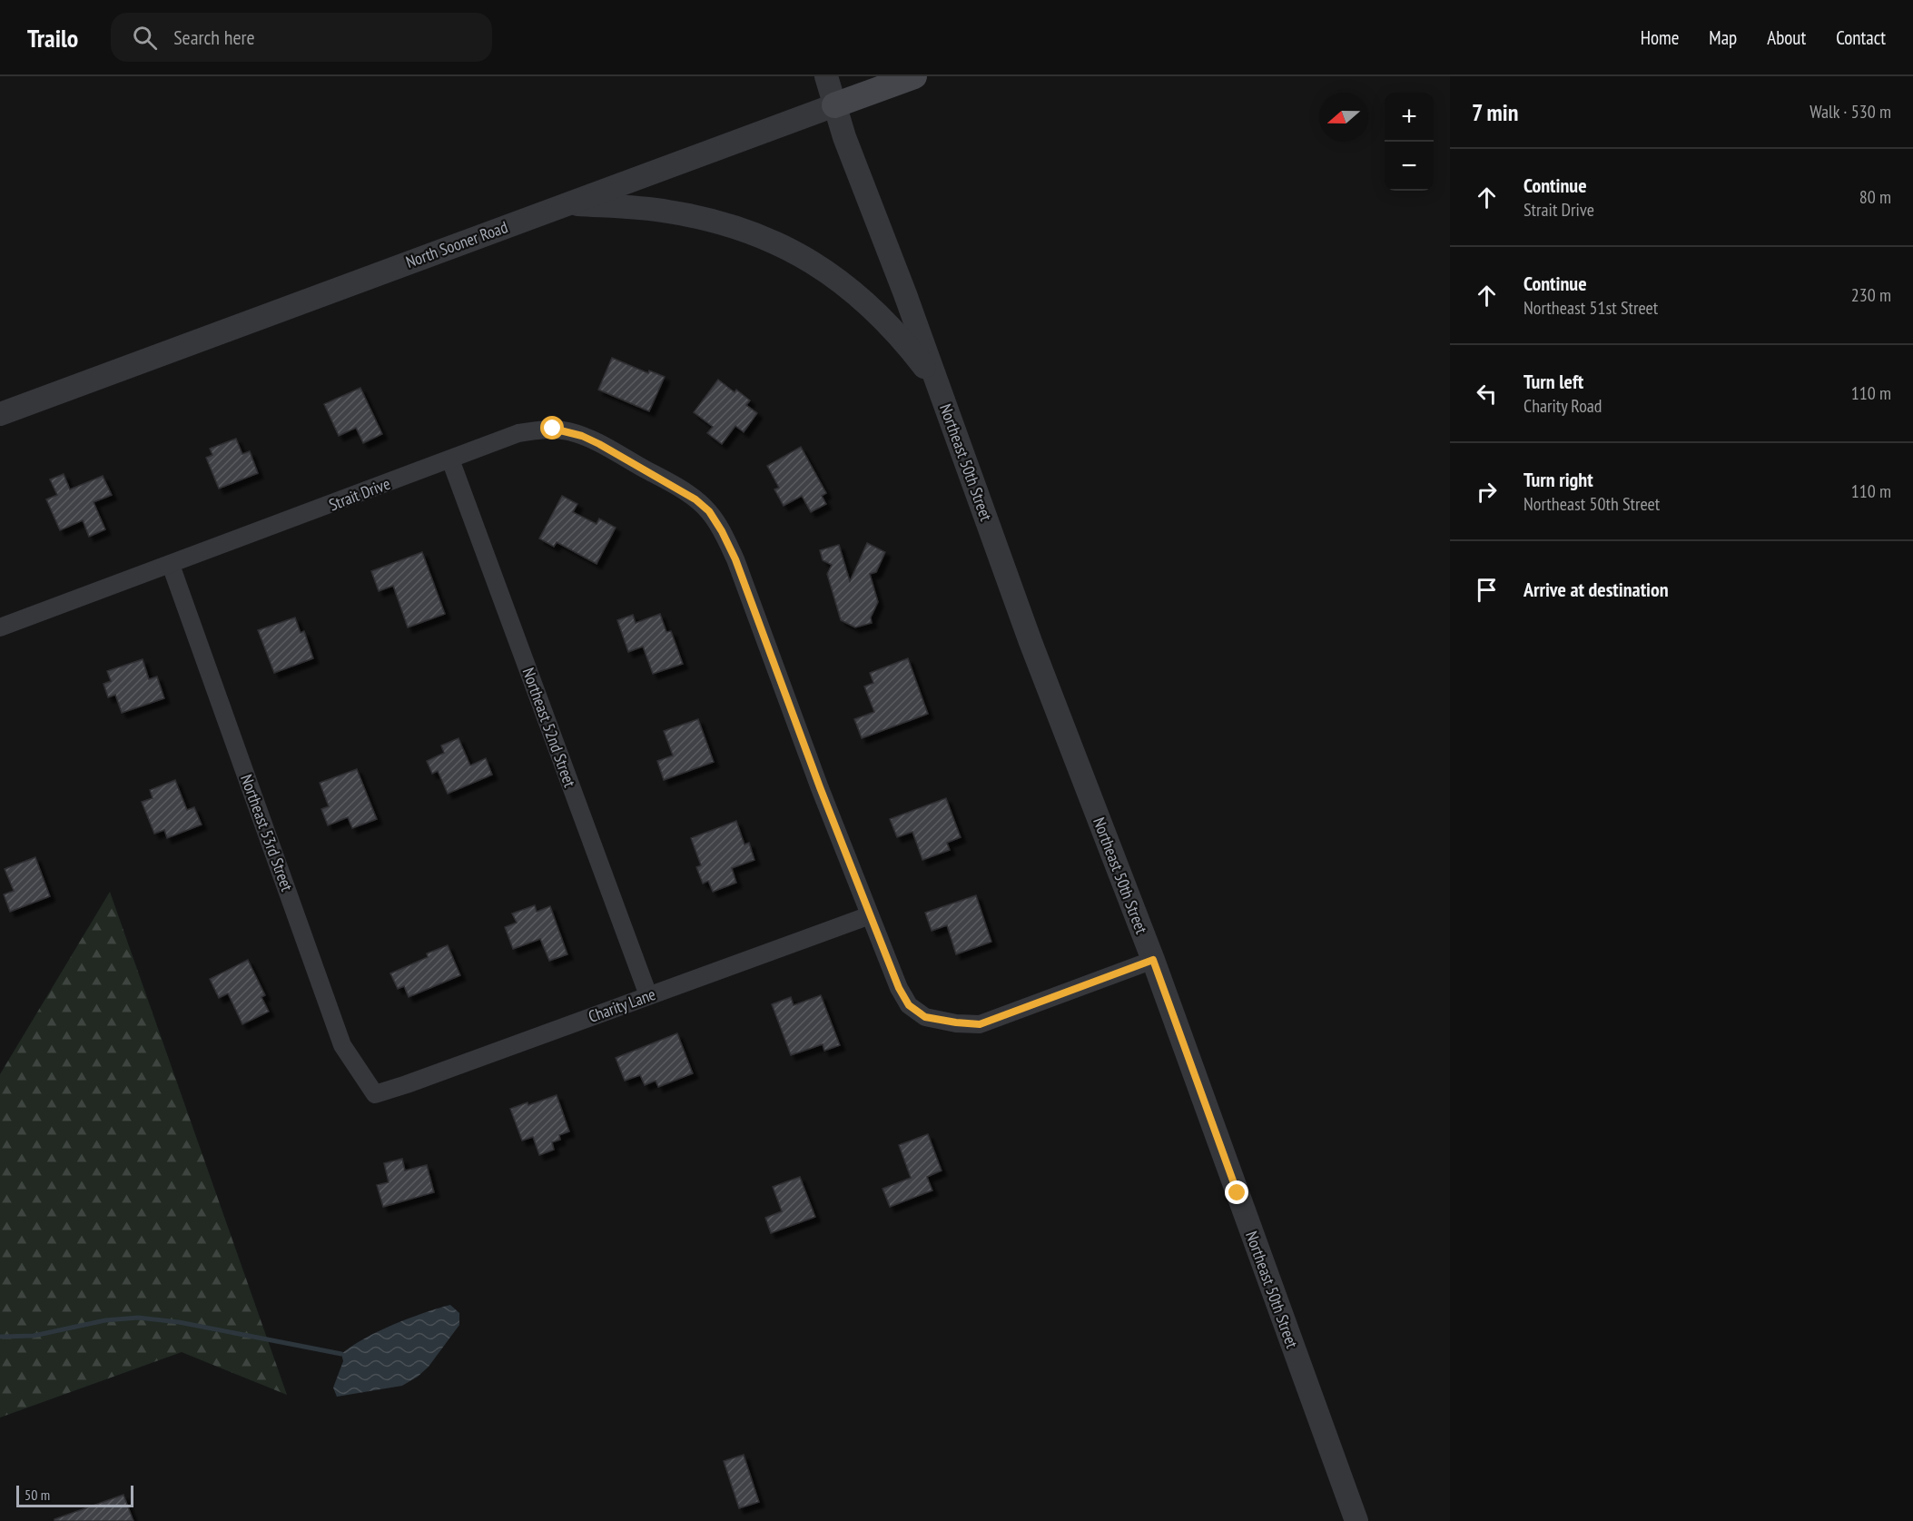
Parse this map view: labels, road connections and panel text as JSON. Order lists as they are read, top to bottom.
{
  "streets": {
    "main road": ["North Sooner Road"],
    "street": [
      "Northeast 50th Street",
      "Strait Drive",
      "Northeast 52nd Street",
      "Northeast 53rd Street",
      "Charity Lane"
    ]
  },
  "crossings": [
    ["North Sooner Road", "Northeast 50th Street"],
    ["Northeast 50th Street", "Strait Drive"],
    ["Strait Drive", "Northeast 52nd Street"],
    ["Strait Drive", "Northeast 53rd Street"],
    ["Strait Drive", "Charity Lane"],
    ["Northeast 52nd Street", "Charity Lane"],
    ["Northeast 53rd Street", "Charity Lane"]
  ],
  "scale_bar": "50 m",
  "north": "left",
  "page": {
    "header": "Trailo",
    "search": "Search here",
    "nav": [
      "Home",
      "Map",
      "About",
      "Contact"
    ],
    "heading": ["7 min", "Walk · 530 m"],
    "map_buttons": ["+", "−"],
    "list": [
      ["Continue", "Strait Drive", "80 m"],
      ["Continue", "Northeast 51st Street", "230 m"],
      ["Turn left", "Charity Road", "110 m"],
      ["Turn right", "Northeast 50th Street", "110 m"],
      "Arrive at destination"
    ],
    "scale": "50 m"
  }
}
